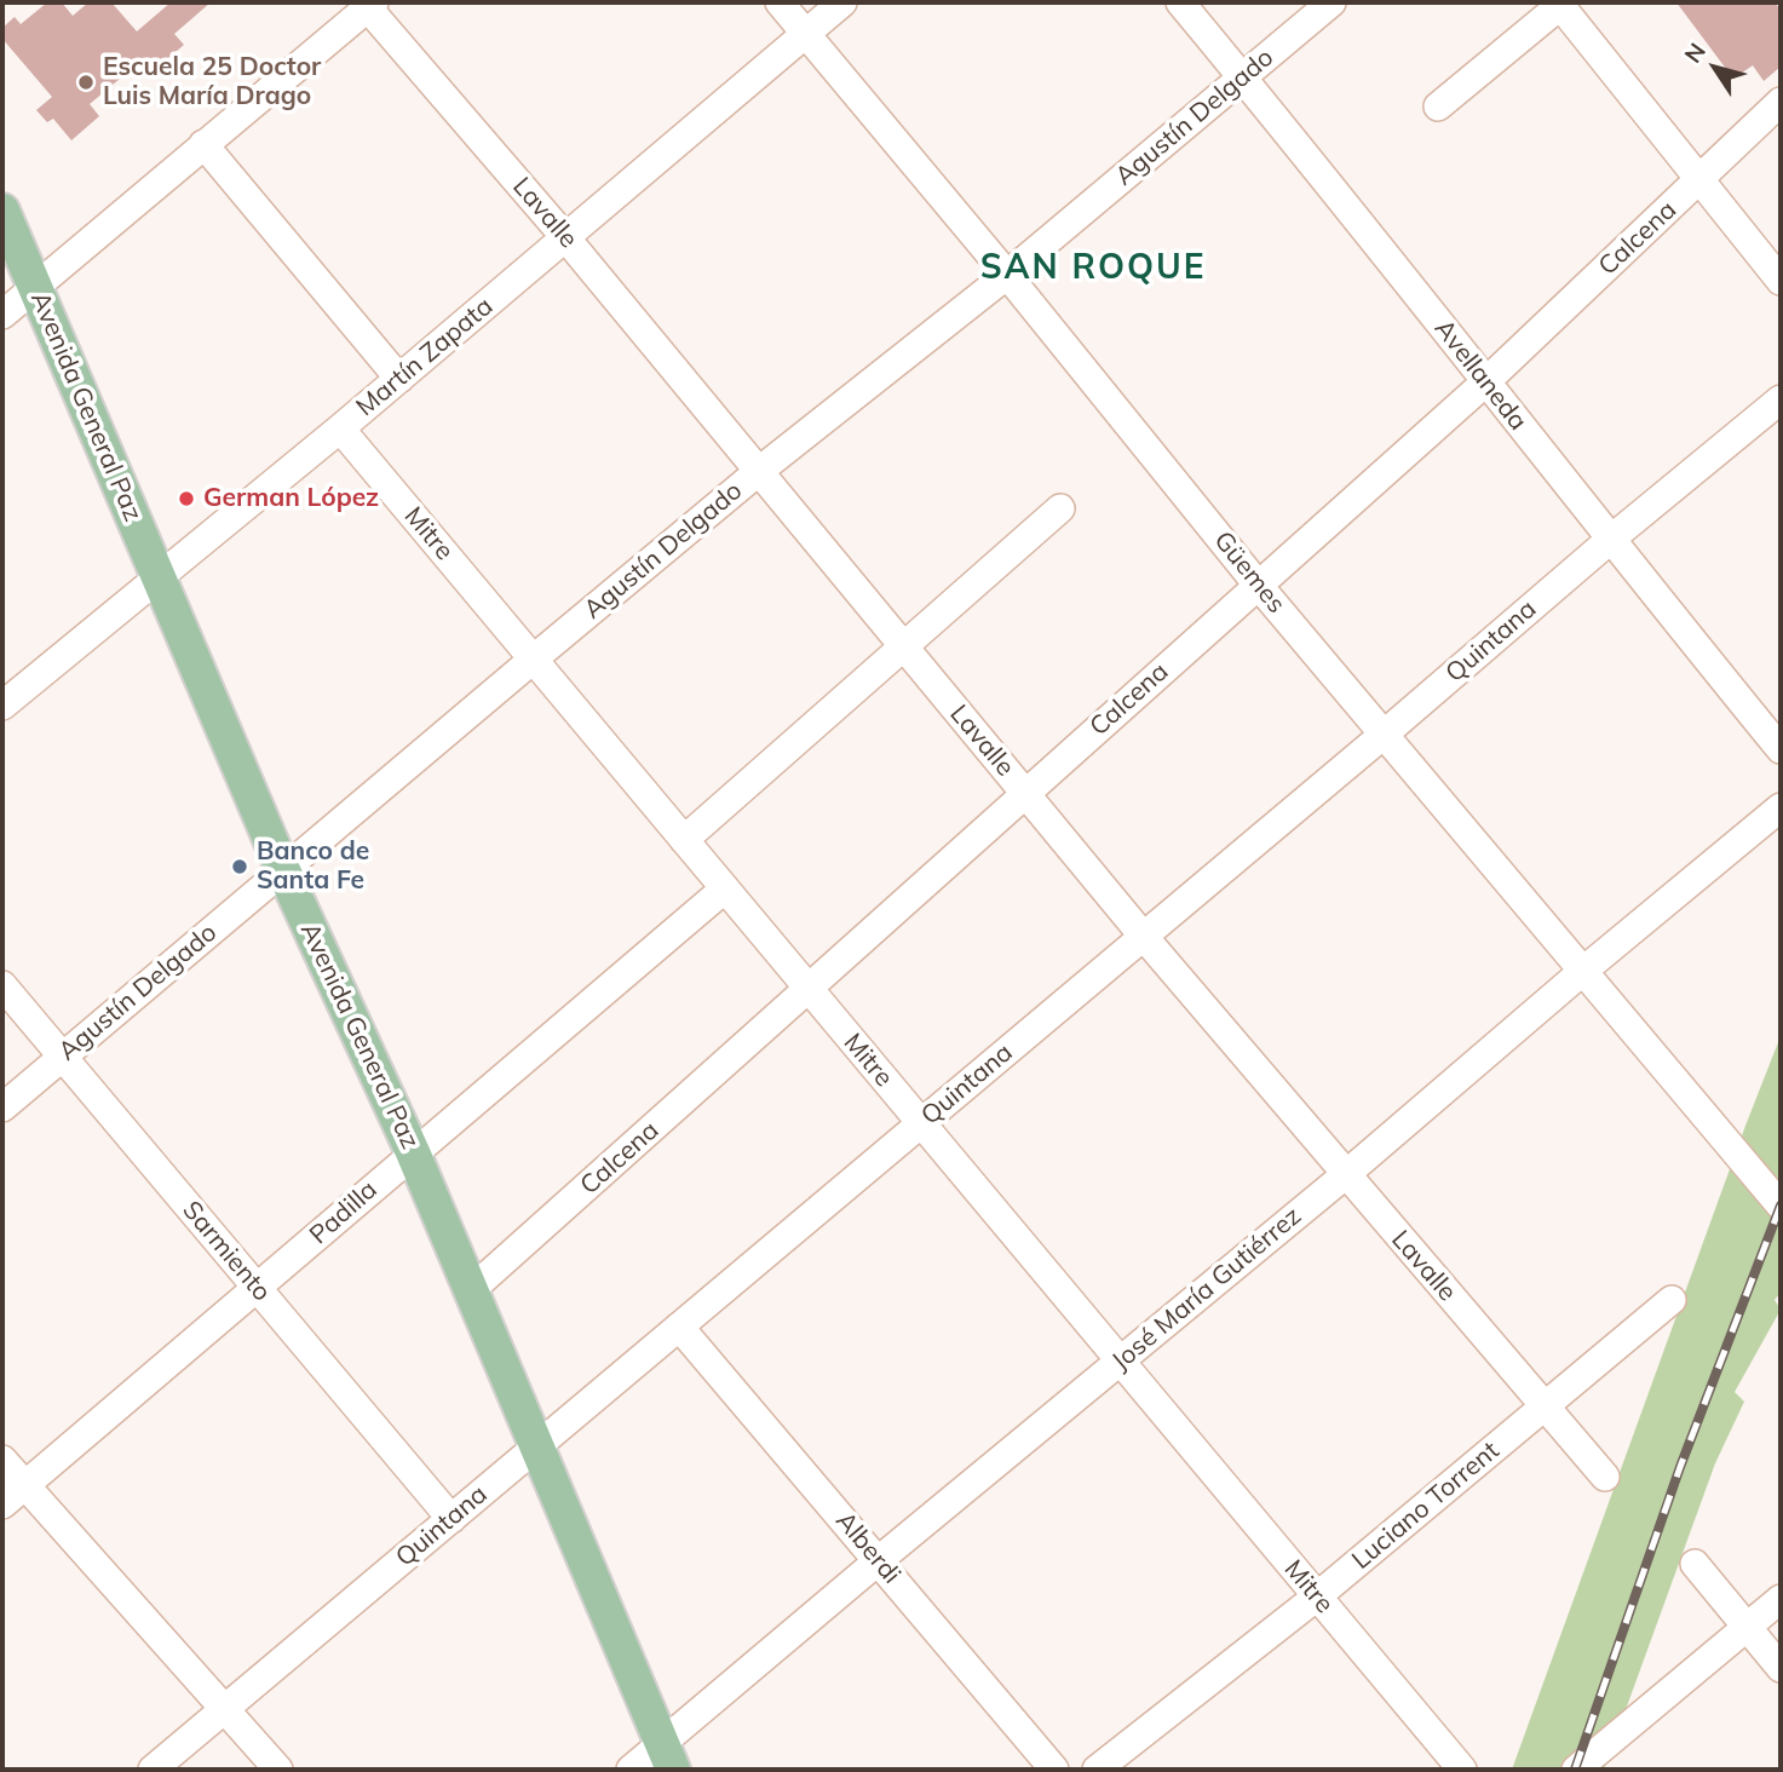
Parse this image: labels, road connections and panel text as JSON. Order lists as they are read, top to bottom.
{
  "streets": {
    "main road": ["Avenida General Paz"],
    "street": [
      "Agustín Delgado",
      "Lavalle",
      "Calcena",
      "Martín Zapata",
      "Avellaneda",
      "Mitre",
      "Güemes",
      "Quintana",
      "Padilla",
      "Sarmiento",
      "José María Gutiérrez",
      "Luciano Torrent",
      "Alberdi"
    ]
  },
  "crossings": [
    ["Agustín Delgado", "Lavalle"],
    ["Agustín Delgado", "Avellaneda"],
    ["Agustín Delgado", "Avenida General Paz"],
    ["Agustín Delgado", "Mitre"],
    ["Agustín Delgado", "Güemes"],
    ["Agustín Delgado", "Sarmiento"],
    ["Lavalle", "Calcena"],
    ["Lavalle", "Martín Zapata"],
    ["Lavalle", "Quintana"],
    ["Lavalle", "José María Gutiérrez"],
    ["Lavalle", "Luciano Torrent"],
    ["Calcena", "Avellaneda"],
    ["Calcena", "Avenida General Paz"],
    ["Calcena", "Mitre"],
    ["Calcena", "Güemes"],
    ["Martín Zapata", "Avenida General Paz"],
    ["Martín Zapata", "Mitre"],
    ["Martín Zapata", "Güemes"],
    ["Avellaneda", "Quintana"],
    ["Avenida General Paz", "Quintana"],
    ["Avenida General Paz", "Padilla"],
    ["Avenida General Paz", "José María Gutiérrez"],
    ["Mitre", "Quintana"],
    ["Mitre", "Padilla"],
    ["Mitre", "José María Gutiérrez"],
    ["Mitre", "Luciano Torrent"],
    ["Güemes", "Quintana"],
    ["Güemes", "José María Gutiérrez"],
    ["Quintana", "Sarmiento"],
    ["Quintana", "Alberdi"],
    ["Padilla", "Sarmiento"],
    ["José María Gutiérrez", "Alberdi"]
  ],
  "districts": ["SAN ROQUE"],
  "places": ["Escuela 25 Doctor Luis María Drago", "German López", "Banco de Santa Fe"],
  "north": "top left"
}
